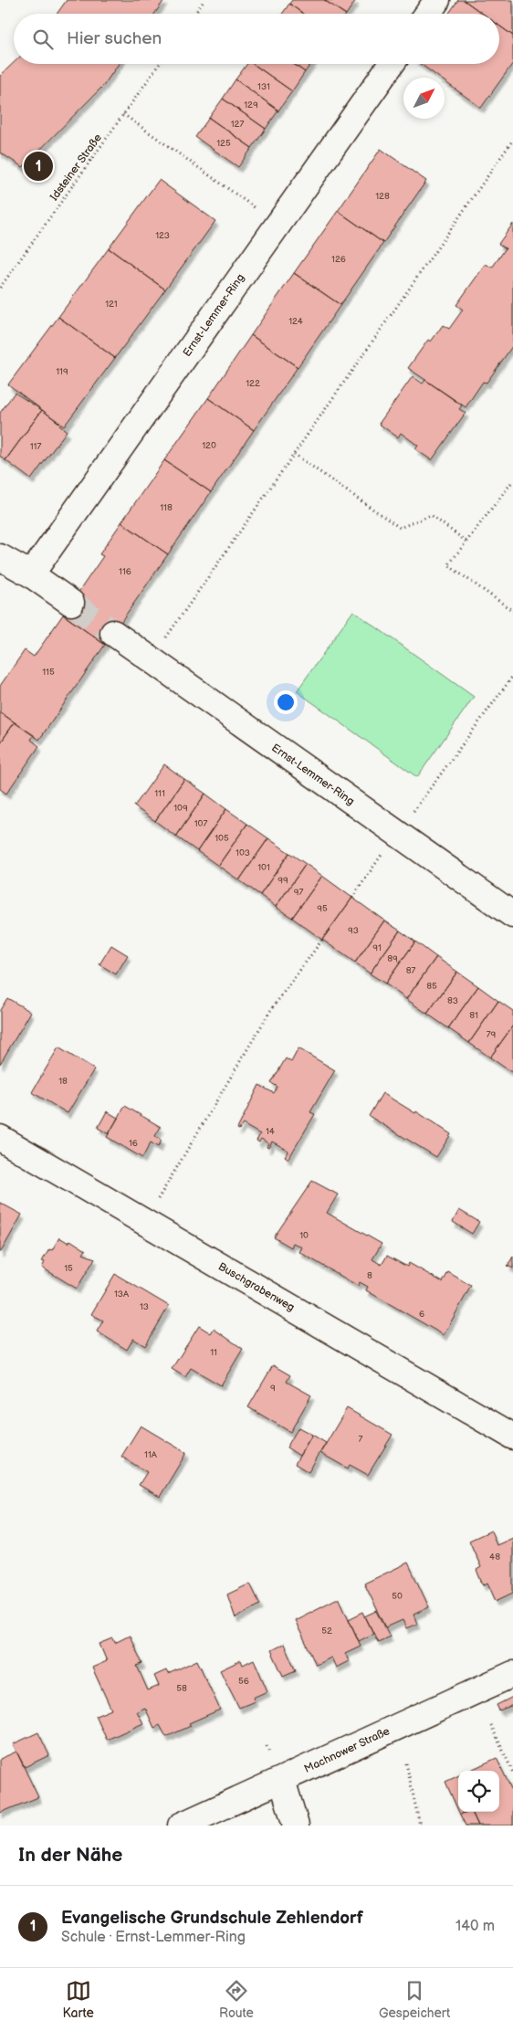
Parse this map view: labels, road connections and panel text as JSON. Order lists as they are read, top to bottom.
{
  "streets": {
    "street": ["Ernst-Lemmer-Ring", "Buschgrabenweg", "Machnower Straße"],
    "path": ["Idsteiner Straße"]
  },
  "house_numbers": [
    "131",
    "129",
    "127",
    "125",
    "128",
    "123",
    "126",
    "121",
    "124",
    "119",
    "122",
    "120",
    "117",
    "118",
    "116",
    "115",
    "111",
    "109",
    "107",
    "105",
    "103",
    "101",
    "99",
    "97",
    "95",
    "93",
    "91",
    "89",
    "87",
    "85",
    "83",
    "81",
    "79",
    "18",
    "14",
    "16",
    "10",
    "15",
    "8",
    "13A",
    "13",
    "6",
    "11",
    "9",
    "7",
    "11A",
    "48",
    "50",
    "52",
    "56",
    "58"
  ],
  "north": "top right",
  "page": {
    "search": "Hier suchen",
    "pins": "1",
    "heading": "In der Nähe",
    "list": [
      {
        "mark": "1",
        "name": "Evangelische Grundschule Zehlendorf",
        "note": "Schule · Ernst-Lemmer-Ring",
        "value": "140 m"
      }
    ],
    "nav": ["Karte", "Route", "Gespeichert"]
  }
}
